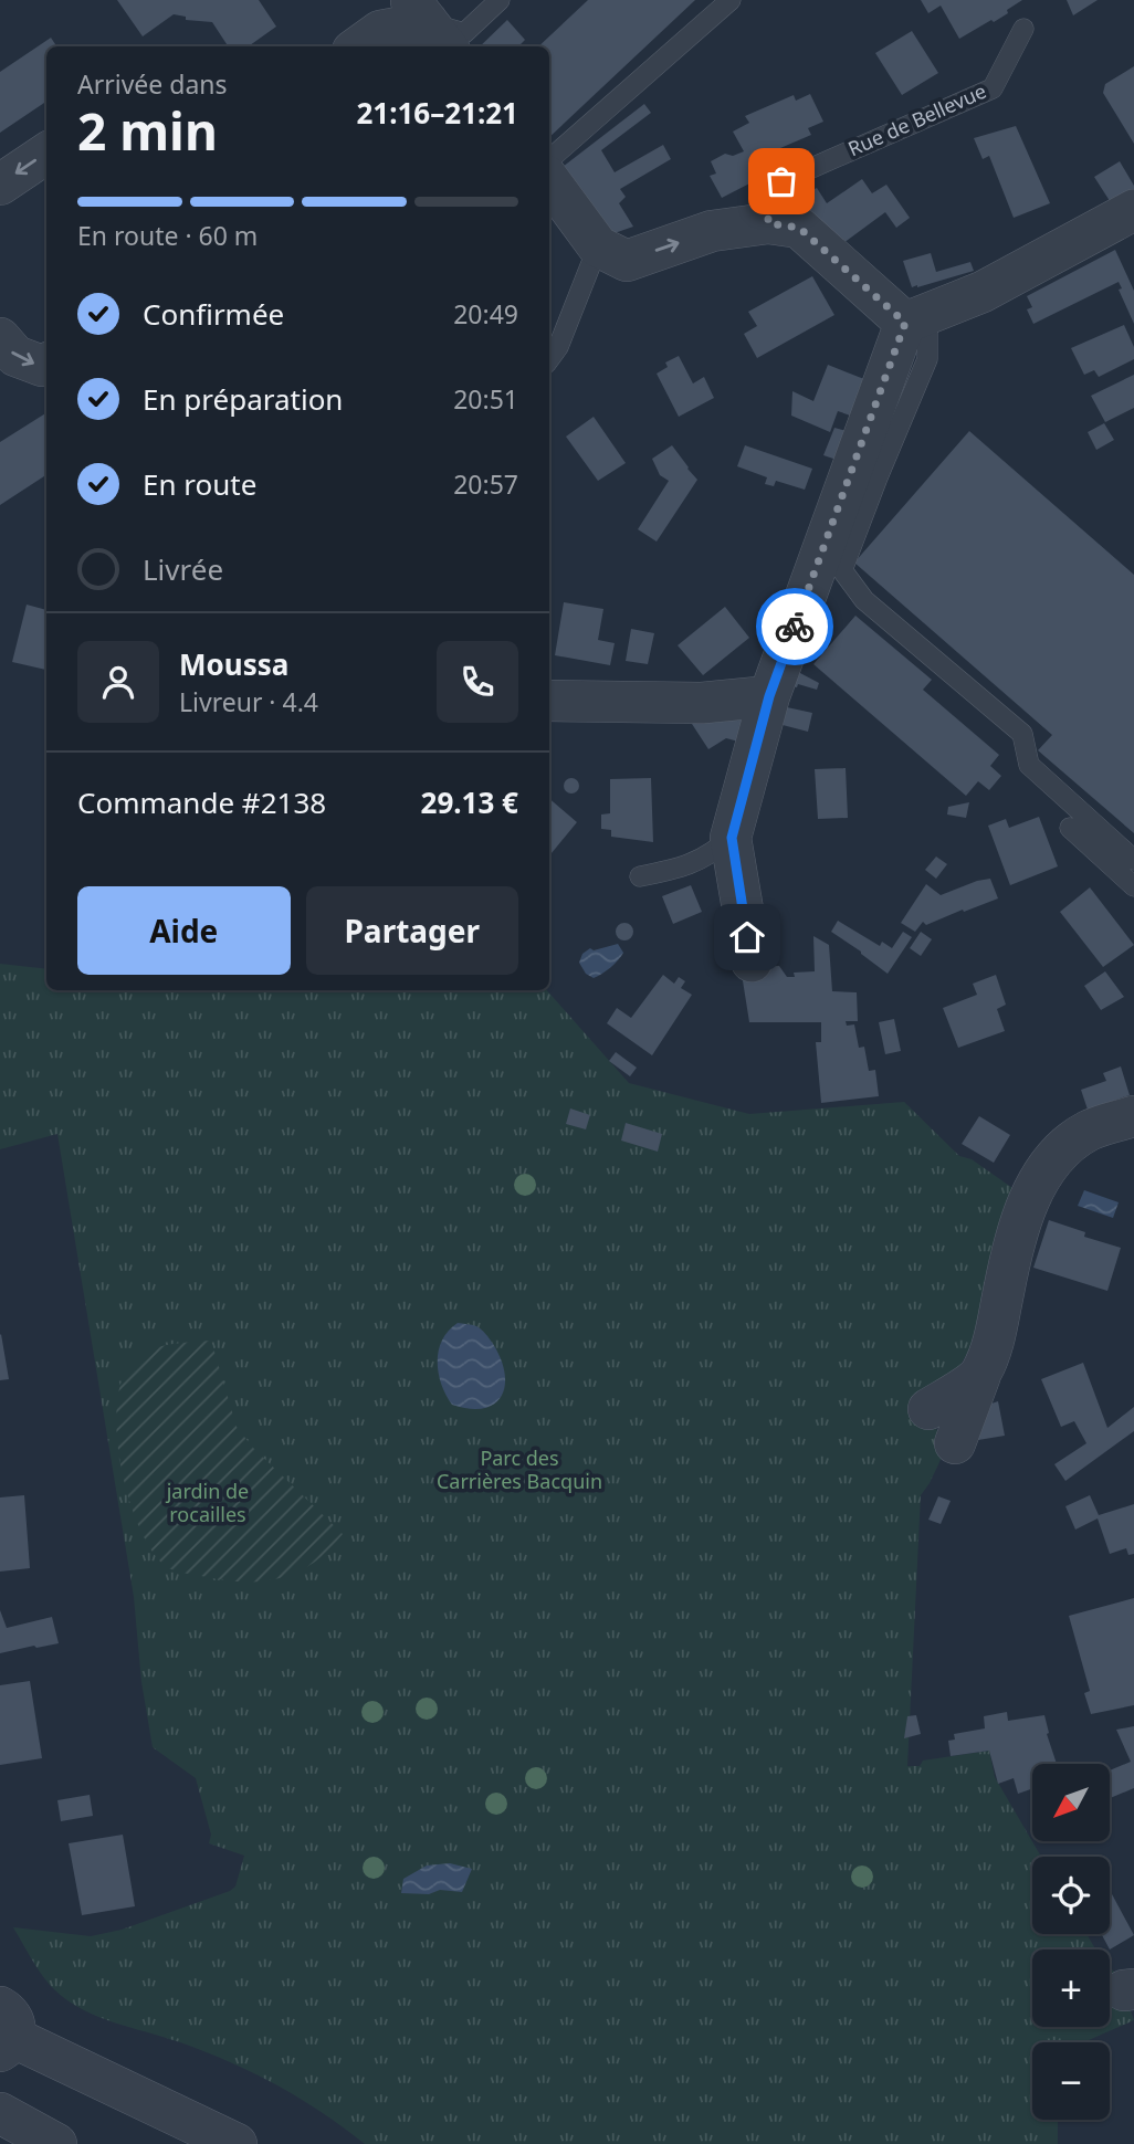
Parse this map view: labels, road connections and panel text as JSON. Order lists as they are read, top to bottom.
{
  "streets": {
    "lane": ["Rue de Bellevue"]
  },
  "parks": ["Parc des Carrières Bacquin", "jardin de rocailles"],
  "north": "bottom left",
  "page": {
    "heading": ["2 min", "Arrivée dans", "21:16–21:21"],
    "panel": [
      "Moussa",
      "Livreur · 4.4",
      "Commande #2138",
      "29.13 €"
    ],
    "bar": "En route · 60 m",
    "list": [
      ["Confirmée", "20:49"],
      ["En préparation", "20:51"],
      ["En route", "20:57"],
      "Livrée"
    ],
    "buttons": ["Aide", "Partager"],
    "map_buttons": ["+", "−"]
  }
}
